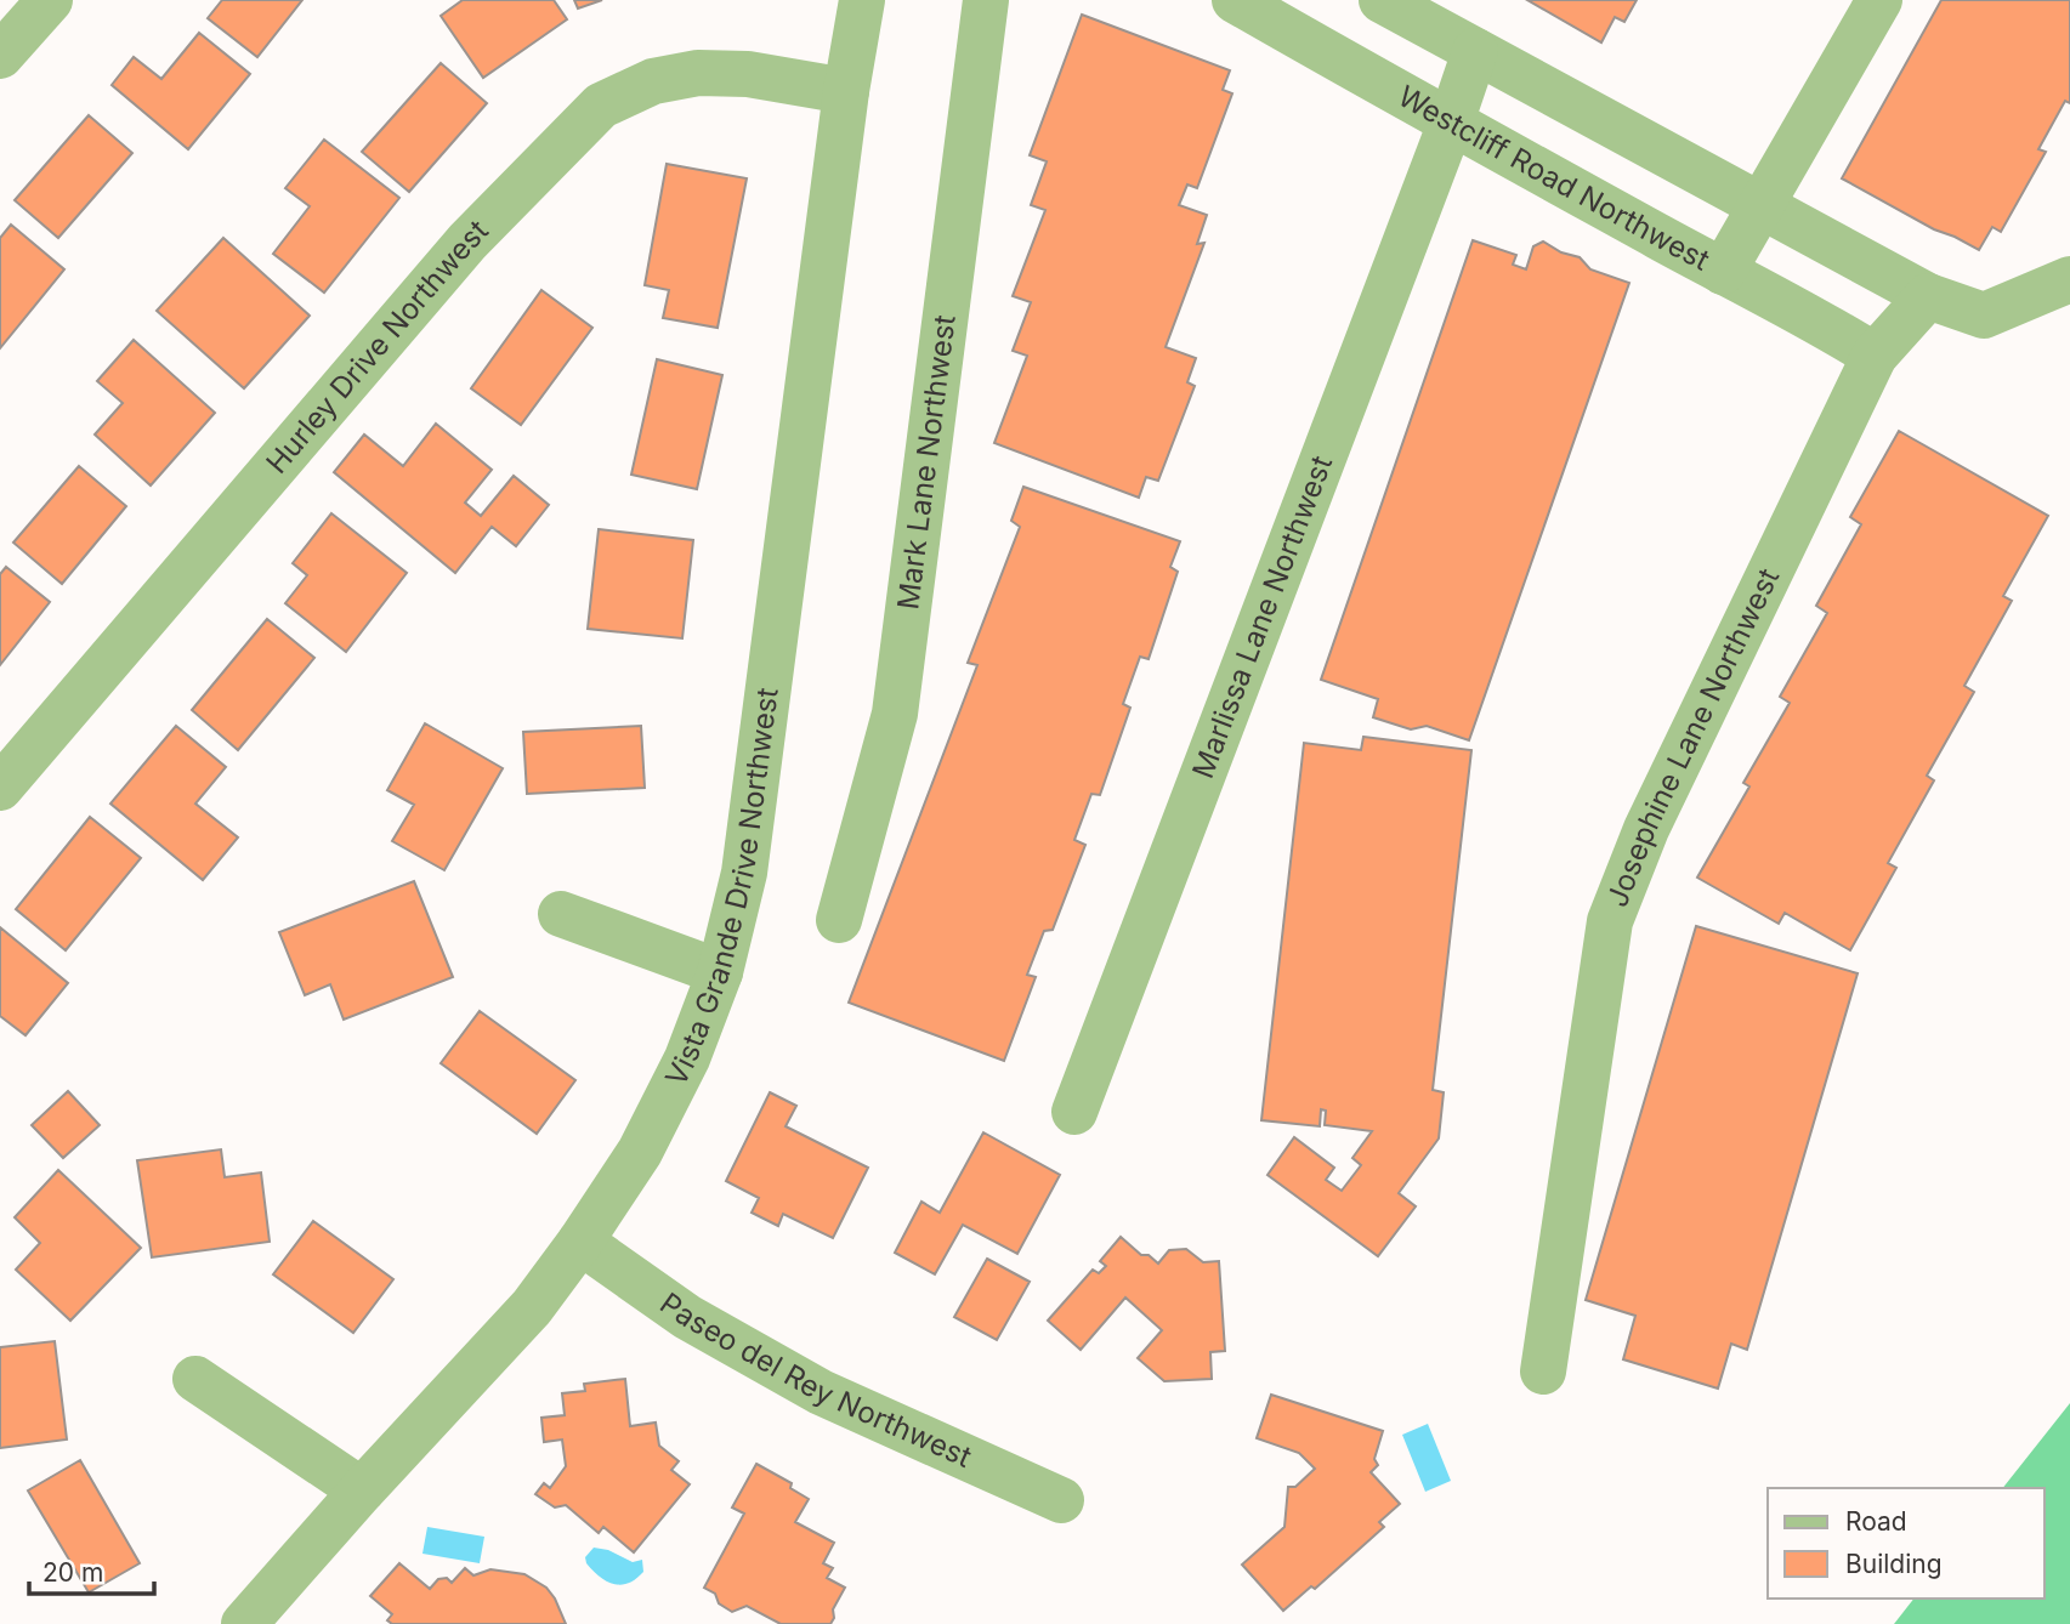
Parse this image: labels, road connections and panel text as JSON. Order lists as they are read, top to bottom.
{
  "streets": {
    "street": [
      "Westcliff Road Northwest",
      "Hurley Drive Northwest",
      "Mark Lane Northwest",
      "Marlissa Lane Northwest",
      "Josephine Lane Northwest",
      "Vista Grande Drive Northwest",
      "Paseo del Rey Northwest"
    ]
  },
  "crossings": [
    ["Westcliff Road Northwest", "Marlissa Lane Northwest"],
    ["Westcliff Road Northwest", "Josephine Lane Northwest"],
    ["Hurley Drive Northwest", "Vista Grande Drive Northwest"],
    ["Vista Grande Drive Northwest", "Paseo del Rey Northwest"]
  ],
  "legend": ["Road", "Building"],
  "scale_bar": "20 m"
}
